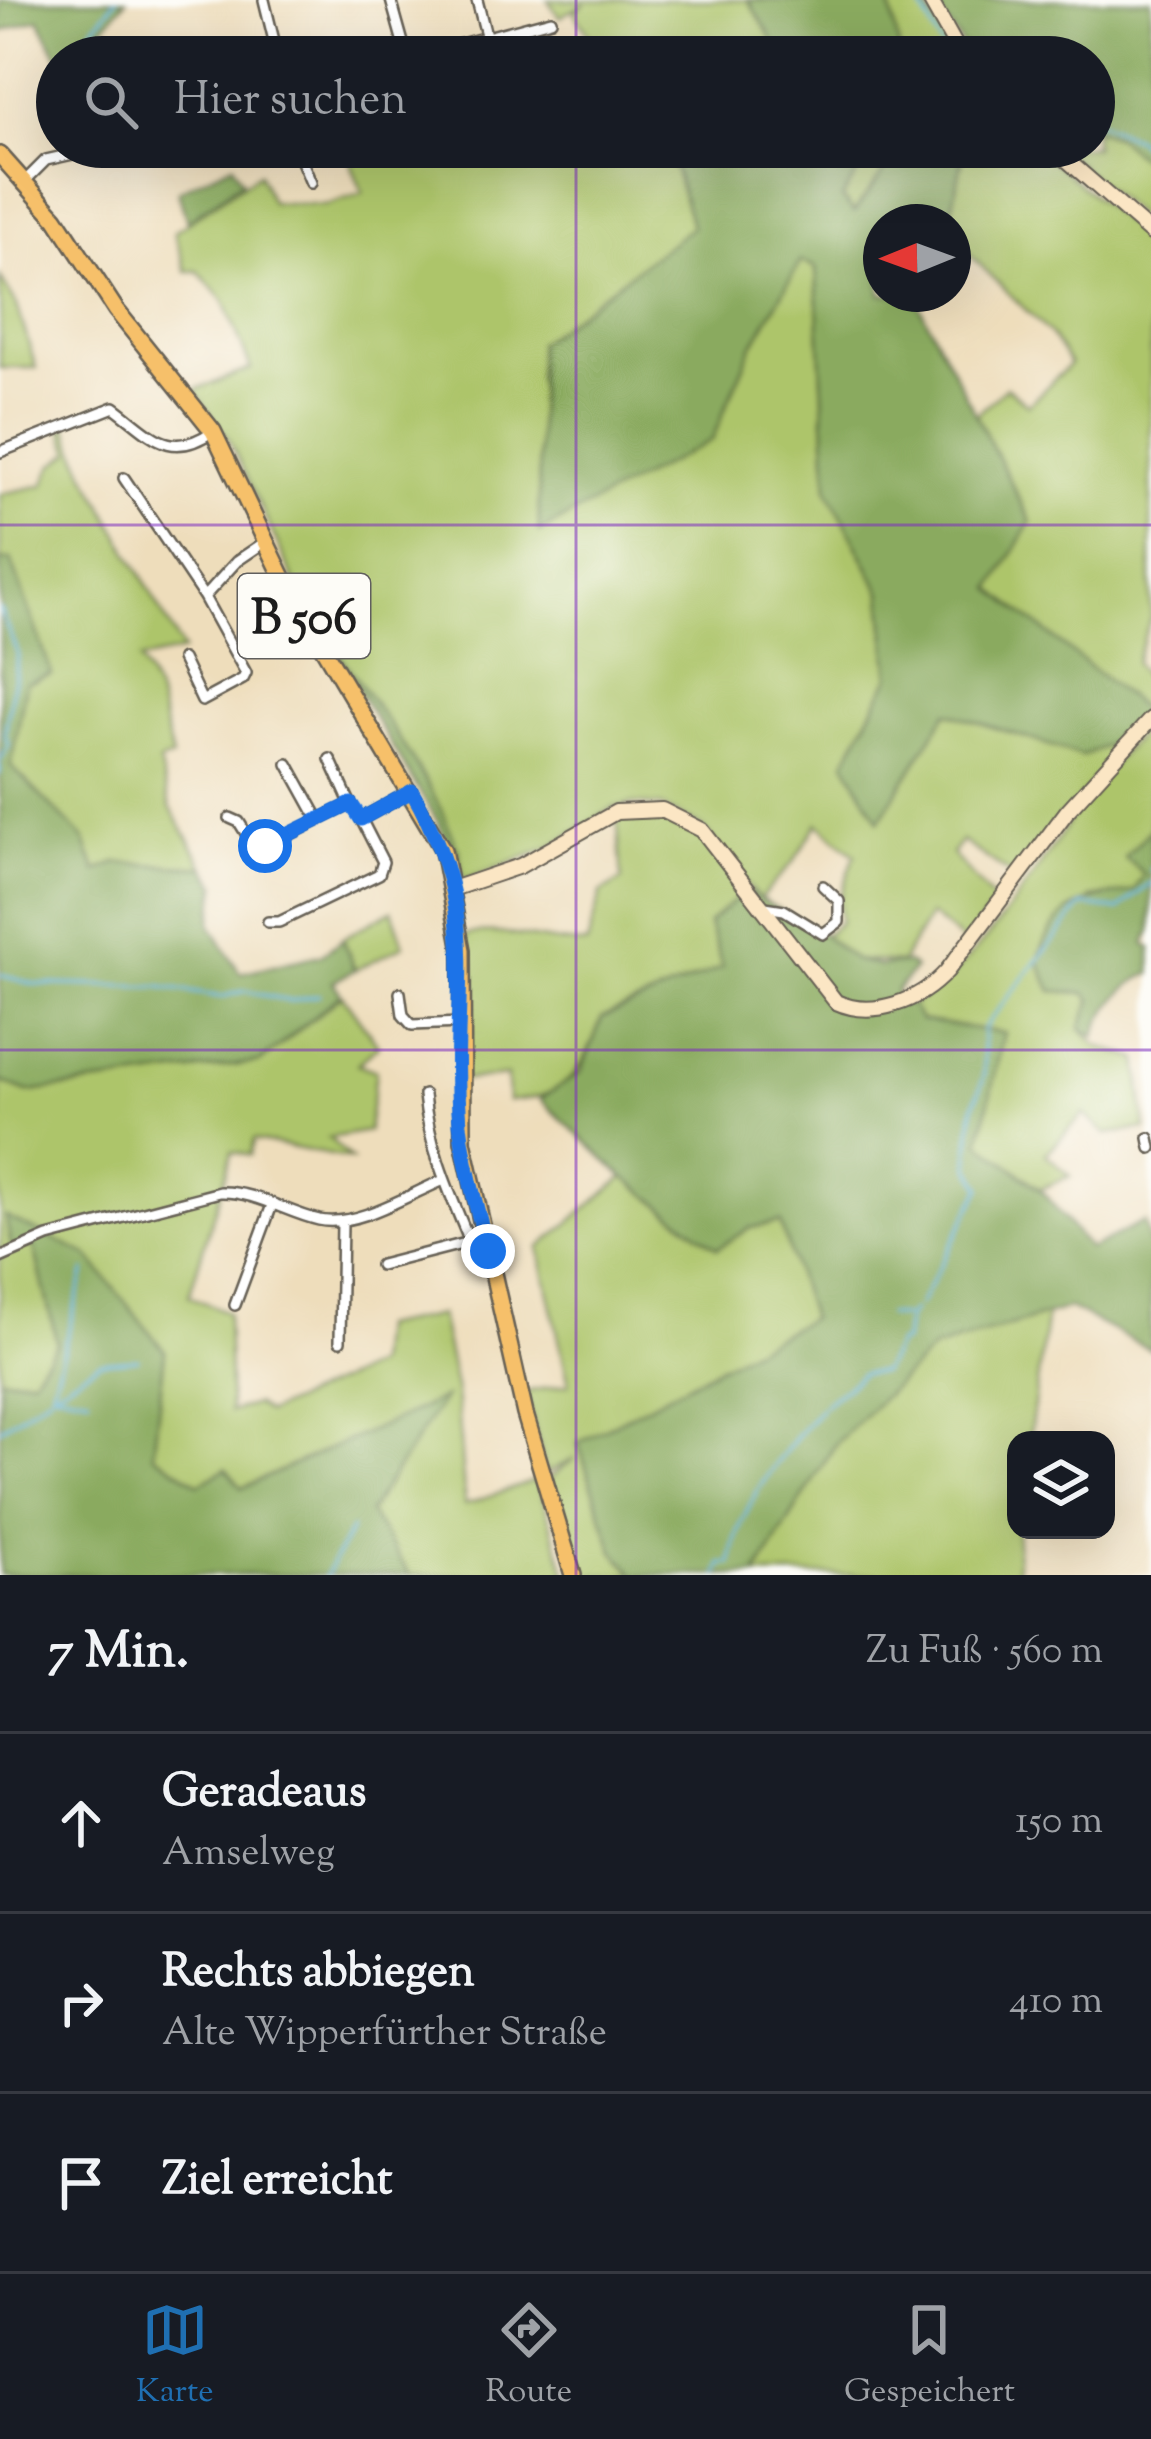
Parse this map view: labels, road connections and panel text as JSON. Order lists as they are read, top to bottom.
{
  "streets": {
    "main road": ["B 506"]
  },
  "north": "left",
  "page": {
    "search": "Hier suchen",
    "heading": ["7 Min.", "Zu Fuß · 560 m"],
    "list": [
      ["Geradeaus", "Amselweg", "150 m"],
      ["Rechts abbiegen", "Alte Wipperfürther Straße", "410 m"],
      "Ziel erreicht"
    ],
    "nav": ["Karte", "Route", "Gespeichert"]
  }
}
